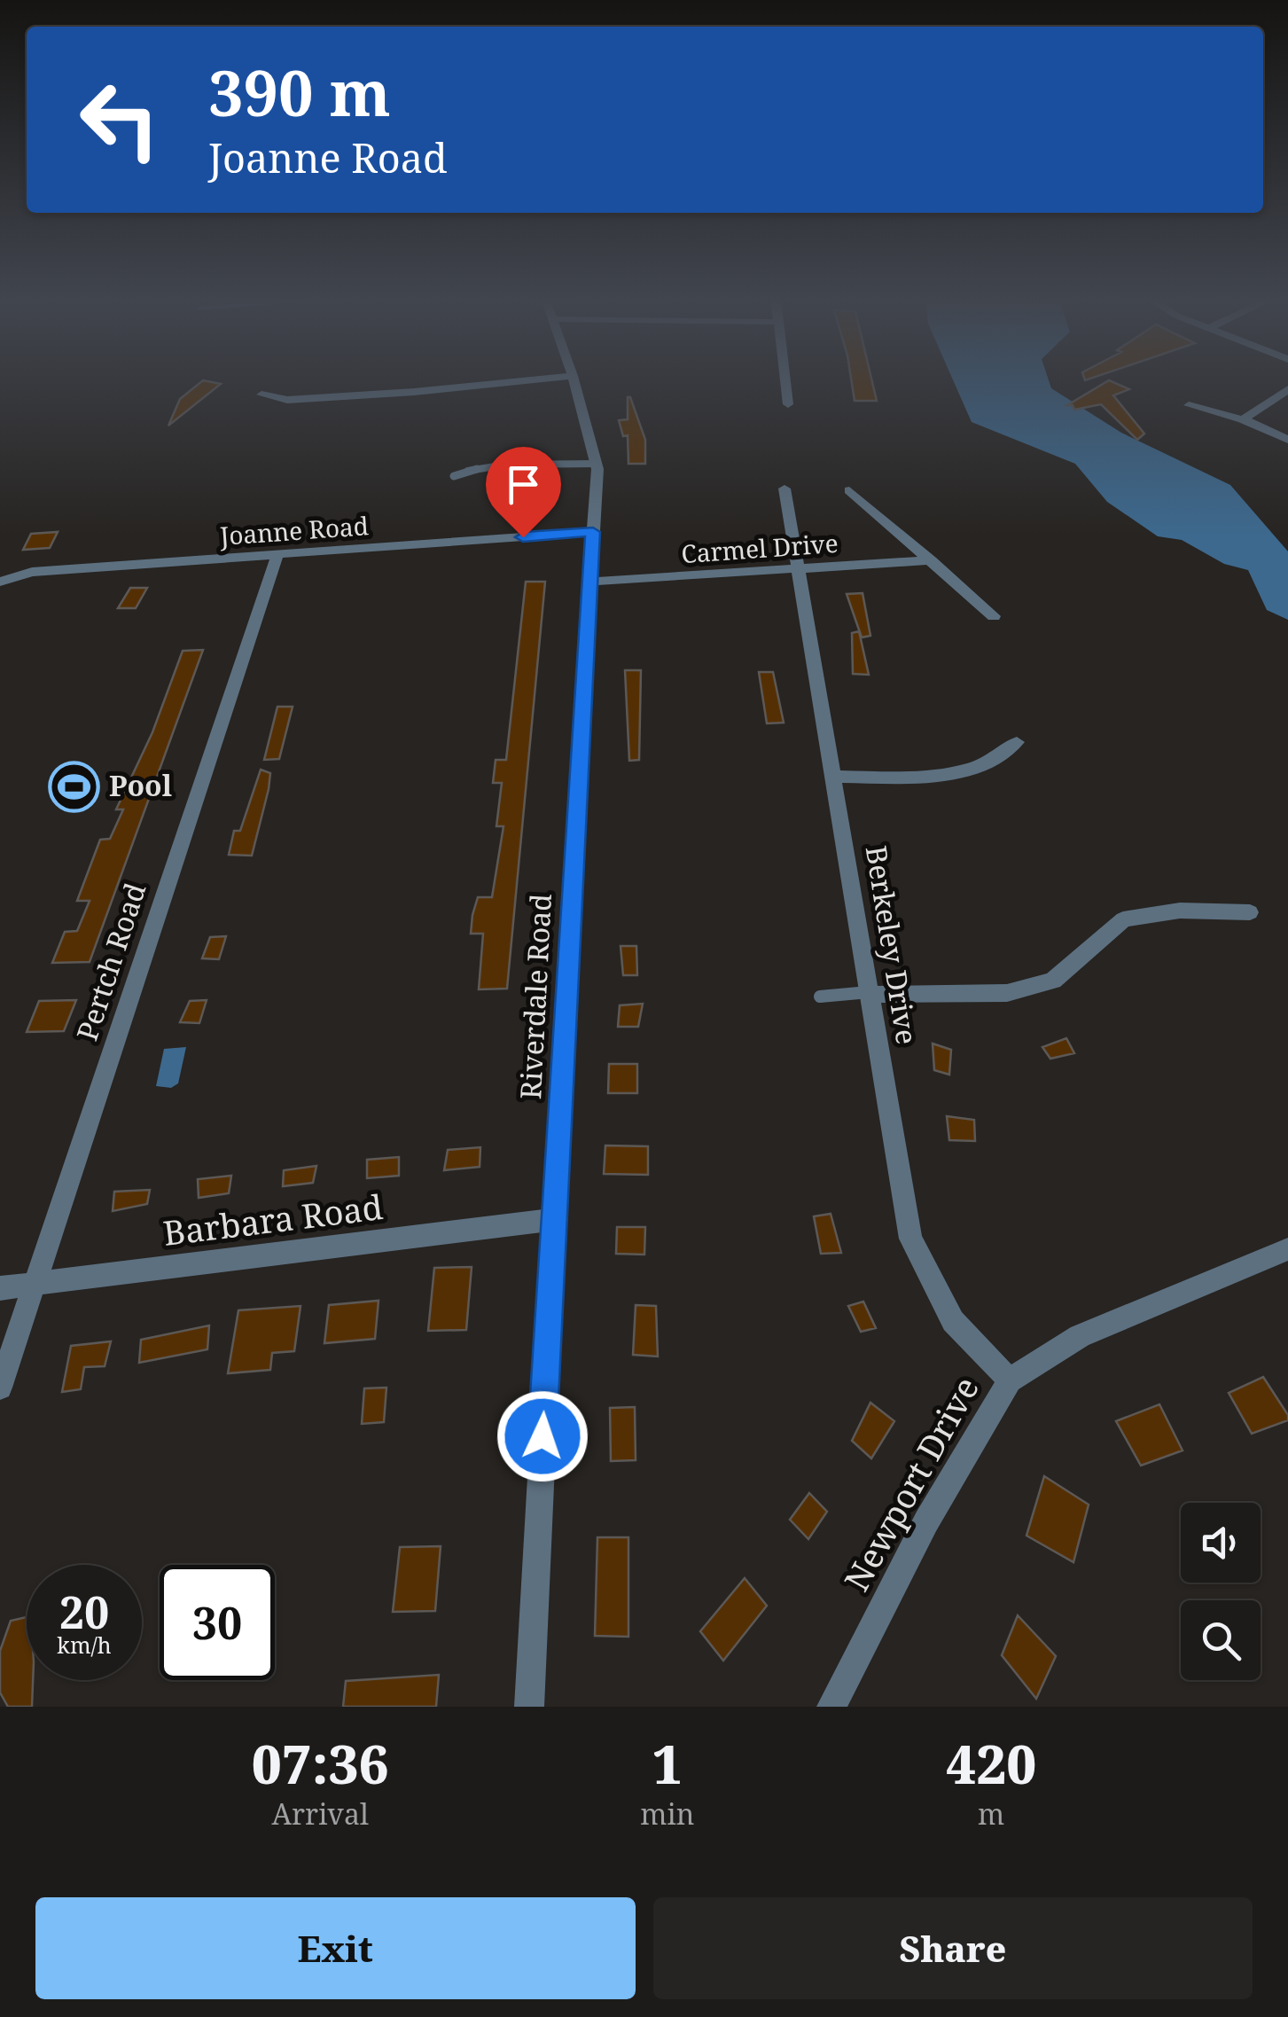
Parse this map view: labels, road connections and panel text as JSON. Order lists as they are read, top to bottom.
{
  "streets": {
    "street": [
      "Joanne Road",
      "Carmel Drive",
      "Berkeley Drive",
      "Pertch Road",
      "Riverdale Road",
      "Barbara Road",
      "Newport Drive"
    ]
  },
  "crossings": [
    ["Joanne Road", "Pertch Road"],
    ["Joanne Road", "Riverdale Road"],
    ["Carmel Drive", "Berkeley Drive"],
    ["Carmel Drive", "Riverdale Road"],
    ["Berkeley Drive", "Newport Drive"],
    ["Pertch Road", "Barbara Road"],
    ["Riverdale Road", "Barbara Road"]
  ],
  "places": {
    "sports": ["Pool"]
  },
  "page": {
    "turn": ["390 m", "Joanne Road"],
    "speed": "20 km/h",
    "limit": "30",
    "eta": [
      "07:36",
      "Arrival",
      "1",
      "min",
      "420",
      "m"
    ],
    "buttons": ["Exit", "Share"]
  }
}
